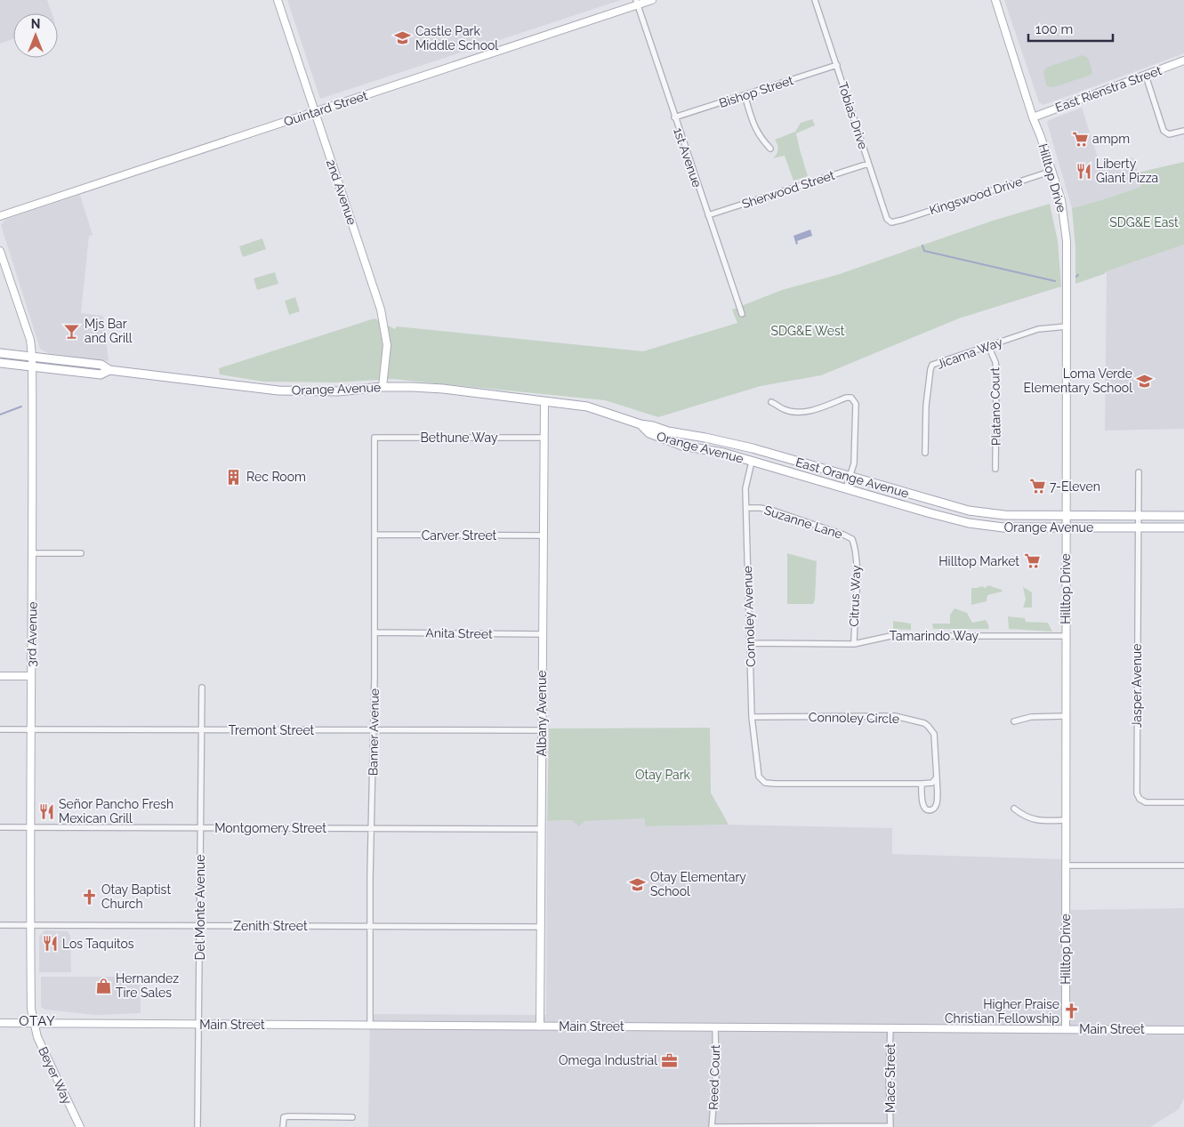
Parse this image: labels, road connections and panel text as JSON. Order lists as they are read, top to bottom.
{
  "streets": {
    "main road": [
      "East Rienstra Street",
      "Quintard Street",
      "Hilltop Drive",
      "2nd Avenue",
      "Orange Avenue",
      "East Orange Avenue",
      "3rd Avenue",
      "Albany Avenue",
      "Main Street",
      "Beyer Way"
    ],
    "street": [
      "Bishop Street",
      "Tobias Drive",
      "1st Avenue",
      "Sherwood Street",
      "Kingswood Drive",
      "Jicama Way",
      "Platano Court",
      "Bethune Way",
      "Suzanne Lane",
      "Carver Street",
      "Citrus Way",
      "Connoley Avenue",
      "Anita Street",
      "Tamarindo Way",
      "Jasper Avenue",
      "Connoley Circle",
      "Tremont Street",
      "Banner Avenue",
      "Montgomery Street",
      "Del Monte Avenue",
      "Zenith Street",
      "Reed Court",
      "Mace Street"
    ]
  },
  "crossings": [
    ["East Rienstra Street", "Hilltop Drive"],
    ["Bishop Street", "Tobias Drive"],
    ["Bishop Street", "1st Avenue"],
    ["Quintard Street", "1st Avenue"],
    ["Quintard Street", "2nd Avenue"],
    ["Tobias Drive", "Sherwood Street"],
    ["Tobias Drive", "Kingswood Drive"],
    ["1st Avenue", "Sherwood Street"],
    ["Hilltop Drive", "Kingswood Drive"],
    ["Hilltop Drive", "Jicama Way"],
    ["Hilltop Drive", "Orange Avenue"],
    ["Hilltop Drive", "East Orange Avenue"],
    ["Hilltop Drive", "Tamarindo Way"],
    ["Hilltop Drive", "Main Street"],
    ["2nd Avenue", "Orange Avenue"],
    ["Jicama Way", "Platano Court"],
    ["Orange Avenue", "East Orange Avenue"],
    ["Orange Avenue", "Connoley Avenue"],
    ["Orange Avenue", "3rd Avenue"],
    ["Orange Avenue", "Jasper Avenue"],
    ["Orange Avenue", "Albany Avenue"],
    ["Bethune Way", "Albany Avenue"],
    ["Bethune Way", "Banner Avenue"],
    ["Suzanne Lane", "Citrus Way"],
    ["Suzanne Lane", "Connoley Avenue"],
    ["Carver Street", "Albany Avenue"],
    ["Carver Street", "Banner Avenue"],
    ["Citrus Way", "Tamarindo Way"],
    ["Connoley Avenue", "Tamarindo Way"],
    ["Connoley Avenue", "Connoley Circle"],
    ["Anita Street", "Albany Avenue"],
    ["Anita Street", "Banner Avenue"],
    ["3rd Avenue", "Tremont Street"],
    ["3rd Avenue", "Montgomery Street"],
    ["3rd Avenue", "Zenith Street"],
    ["3rd Avenue", "Main Street"],
    ["3rd Avenue", "Beyer Way"],
    ["Albany Avenue", "Tremont Street"],
    ["Albany Avenue", "Montgomery Street"],
    ["Albany Avenue", "Zenith Street"],
    ["Albany Avenue", "Main Street"],
    ["Tremont Street", "Banner Avenue"],
    ["Tremont Street", "Del Monte Avenue"],
    ["Banner Avenue", "Montgomery Street"],
    ["Banner Avenue", "Zenith Street"],
    ["Banner Avenue", "Main Street"],
    ["Montgomery Street", "Del Monte Avenue"],
    ["Del Monte Avenue", "Zenith Street"],
    ["Del Monte Avenue", "Main Street"],
    ["Main Street", "Beyer Way"],
    ["Main Street", "Reed Court"],
    ["Main Street", "Mace Street"]
  ],
  "districts": ["OTAY"],
  "parks": ["SDG&E East", "SDG&E West", "Otay Park"],
  "places": {
    "school or university": ["Castle Park Middle School", "Loma Verde Elementary School", "Otay Elementary School"],
    "supermarket": ["ampm", "7-Eleven", "Hilltop Market"],
    "restaurant": ["Liberty Giant Pizza", "Señor Pancho Fresh Mexican Grill", "Los Taquitos"],
    "bar": ["Mjs Bar and Grill"],
    "building": ["Rec Room"],
    "church": ["Otay Baptist Church", "Higher Praise Christian Fellowship"],
    "shop": ["Hernandez Tire Sales"],
    "office": ["Omega Industrial"]
  },
  "scale_bar": "100 m",
  "north": "top"
}
